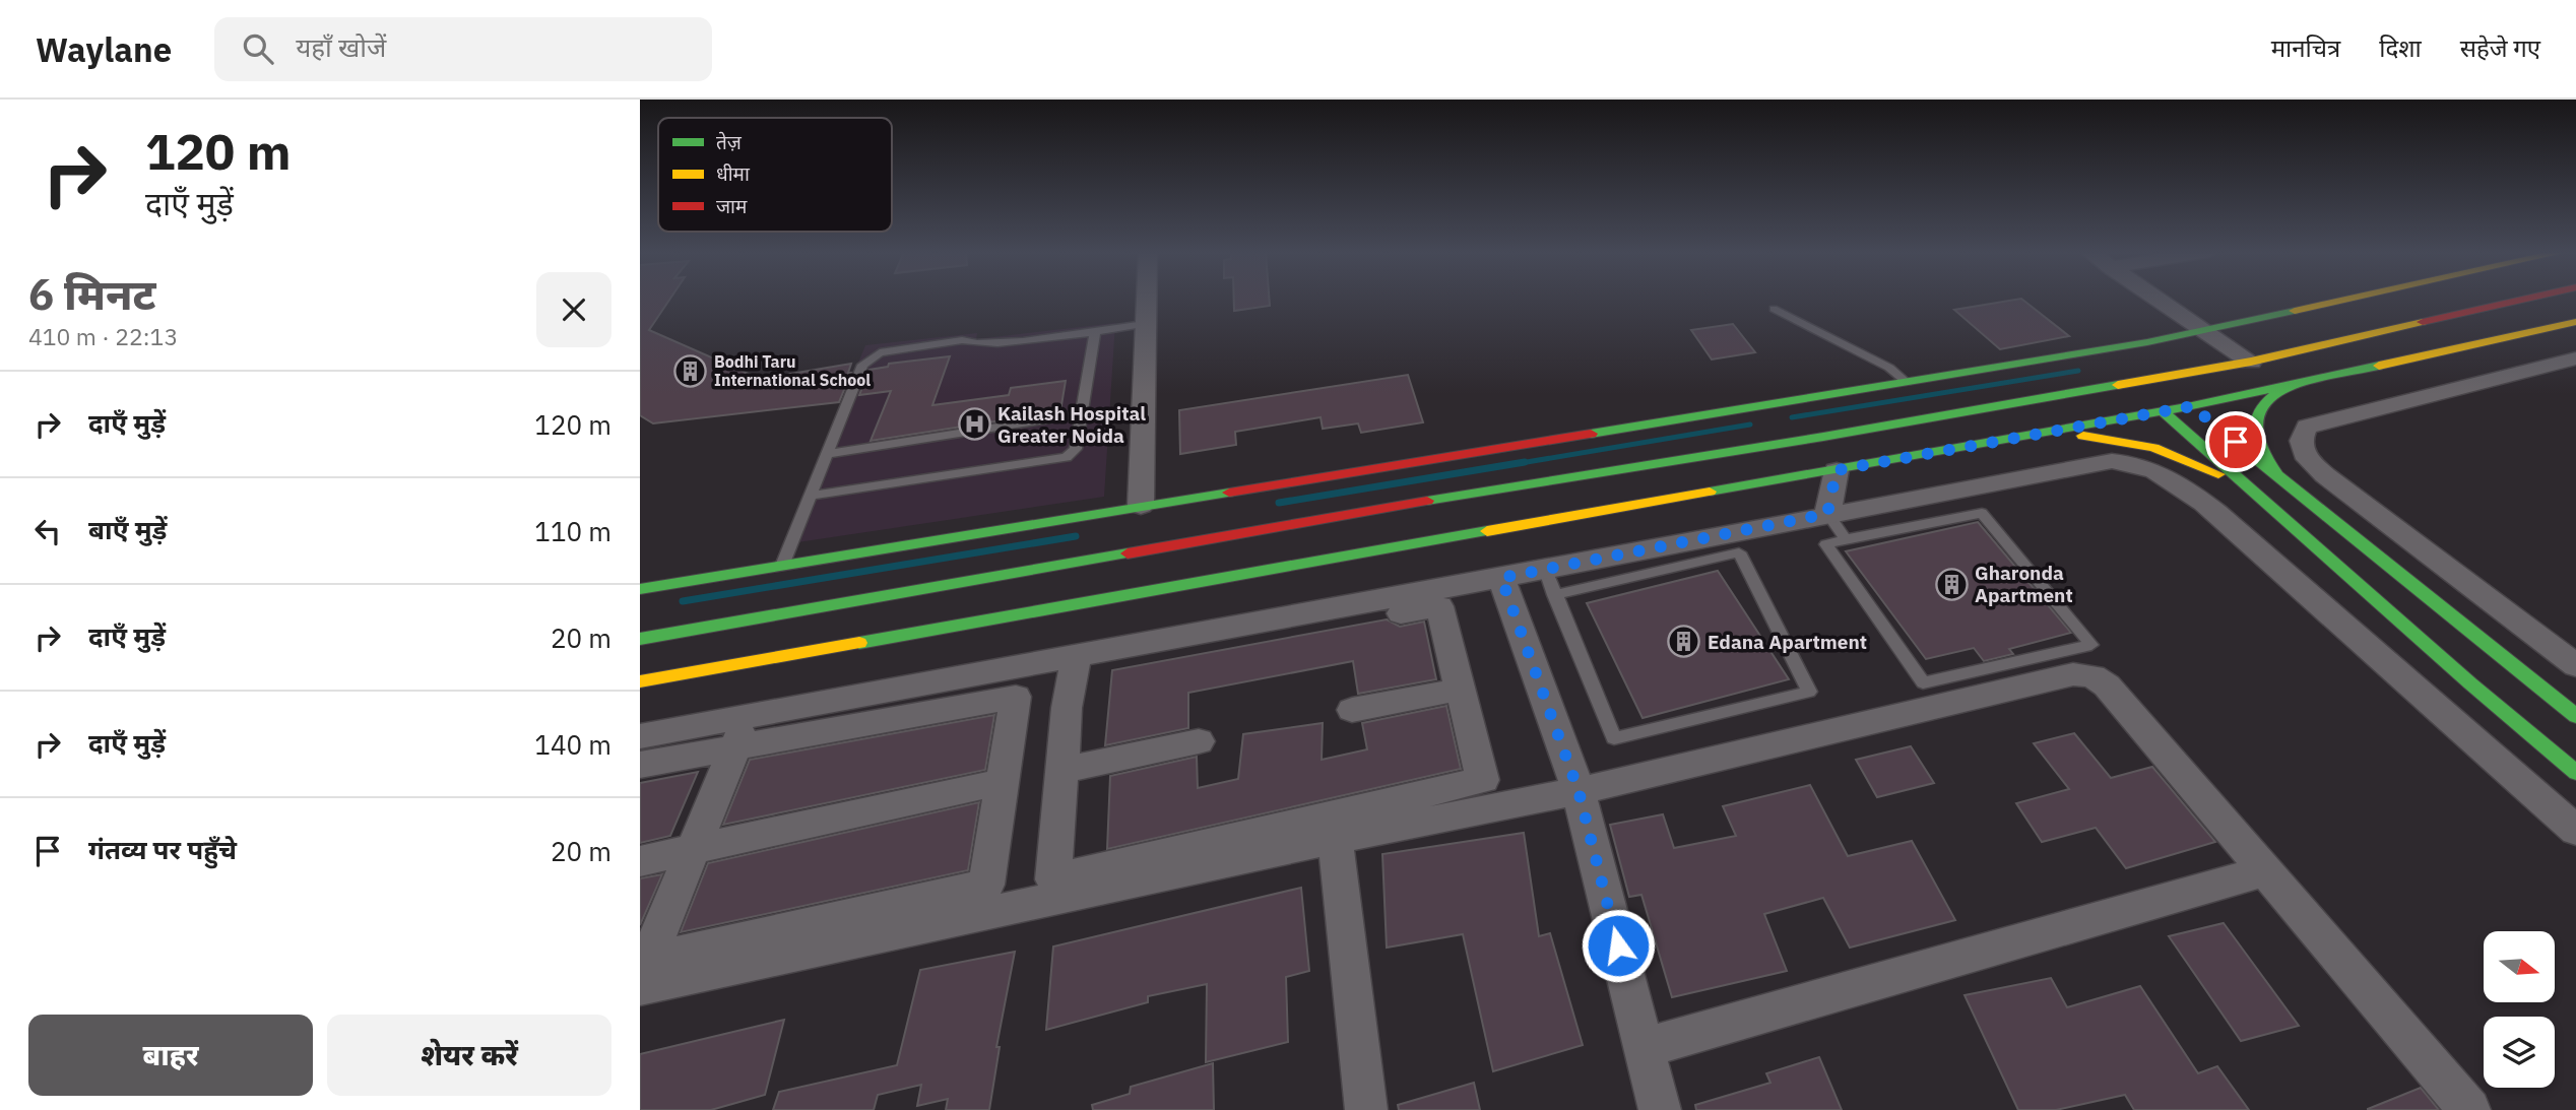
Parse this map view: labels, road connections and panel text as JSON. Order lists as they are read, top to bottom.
{
  "places": {
    "building": ["Bodhi Taru International School", "Gharonda Apartment", "Edana Apartment"],
    "hospital": ["Kailash Hospital Greater Noida"]
  },
  "legend": ["तेज़", "धीमा", "जाम"],
  "north": "right",
  "page": {
    "header": "Waylane",
    "search": "यहाँ खोजें",
    "nav": ["मानचित्र", "दिशा", "सहेजे गए"],
    "turn": ["120 m", "दाएँ मुड़ें"],
    "heading": ["6 मिनट", "410 m · 22:13"],
    "list": [
      {
        "name": "दाएँ मुड़ें",
        "value": "120 m"
      },
      {
        "name": "बाएँ मुड़ें",
        "value": "110 m"
      },
      {
        "name": "दाएँ मुड़ें",
        "value": "20 m"
      },
      {
        "name": "दाएँ मुड़ें",
        "value": "140 m"
      },
      {
        "name": "गंतव्य पर पहुँचे",
        "value": "20 m"
      }
    ],
    "buttons": ["बाहर", "शेयर करें"]
  }
}
